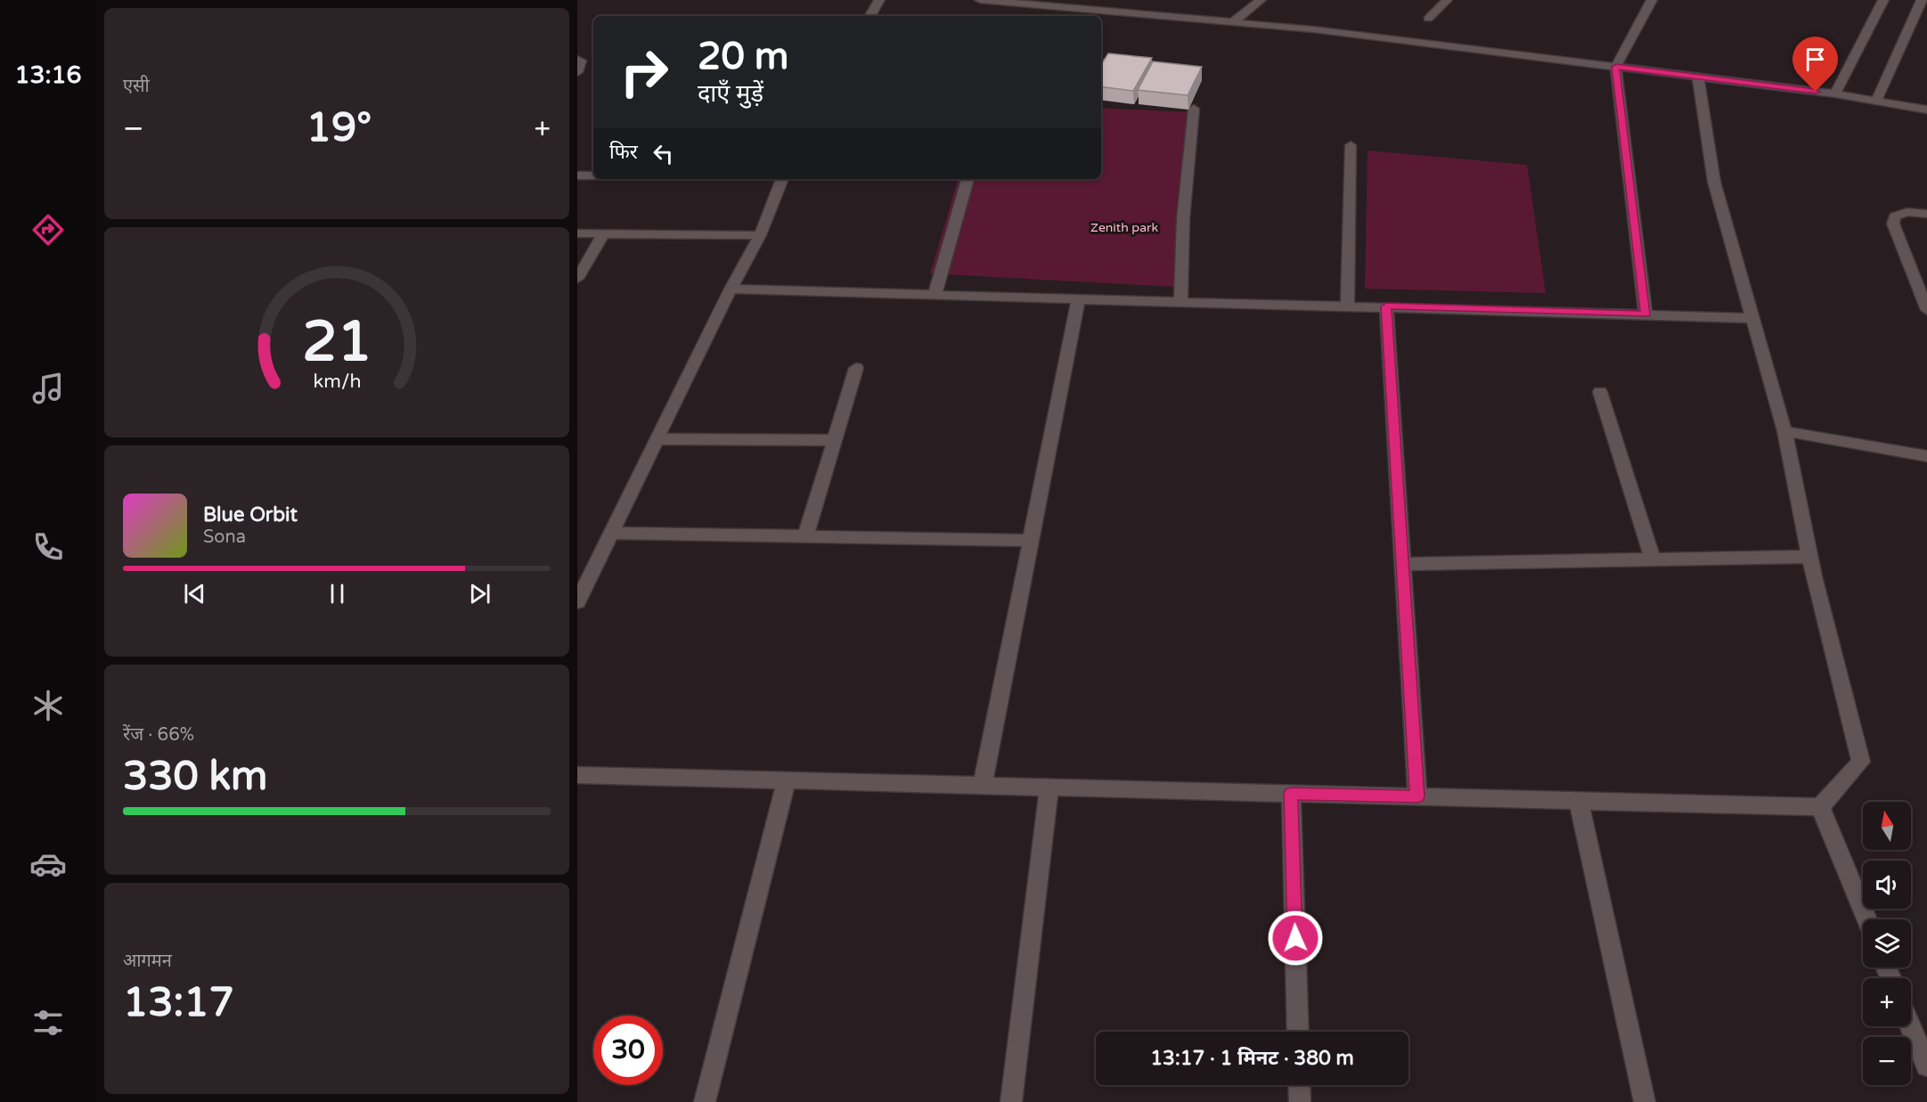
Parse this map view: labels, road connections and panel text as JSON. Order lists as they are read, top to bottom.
{
  "parks": ["Zenith park"],
  "north": "top",
  "page": {
    "tabs": "13:16",
    "tile": [
      "एसी",
      ["रेंज · 66%", "330 km"],
      ["आगमन", "13:17"]
    ],
    "turn": ["20 m", "दाएँ मुड़ें"],
    "heat": ["−", "19°", "+"],
    "then": "फिर",
    "song": ["Blue Orbit", "Sona"],
    "map_buttons": ["+", "−"],
    "limit": "30",
    "trip": "13:17 · 1 मिनट · 380 m",
    "gauge": ["21", "km/h"]
  }
}
